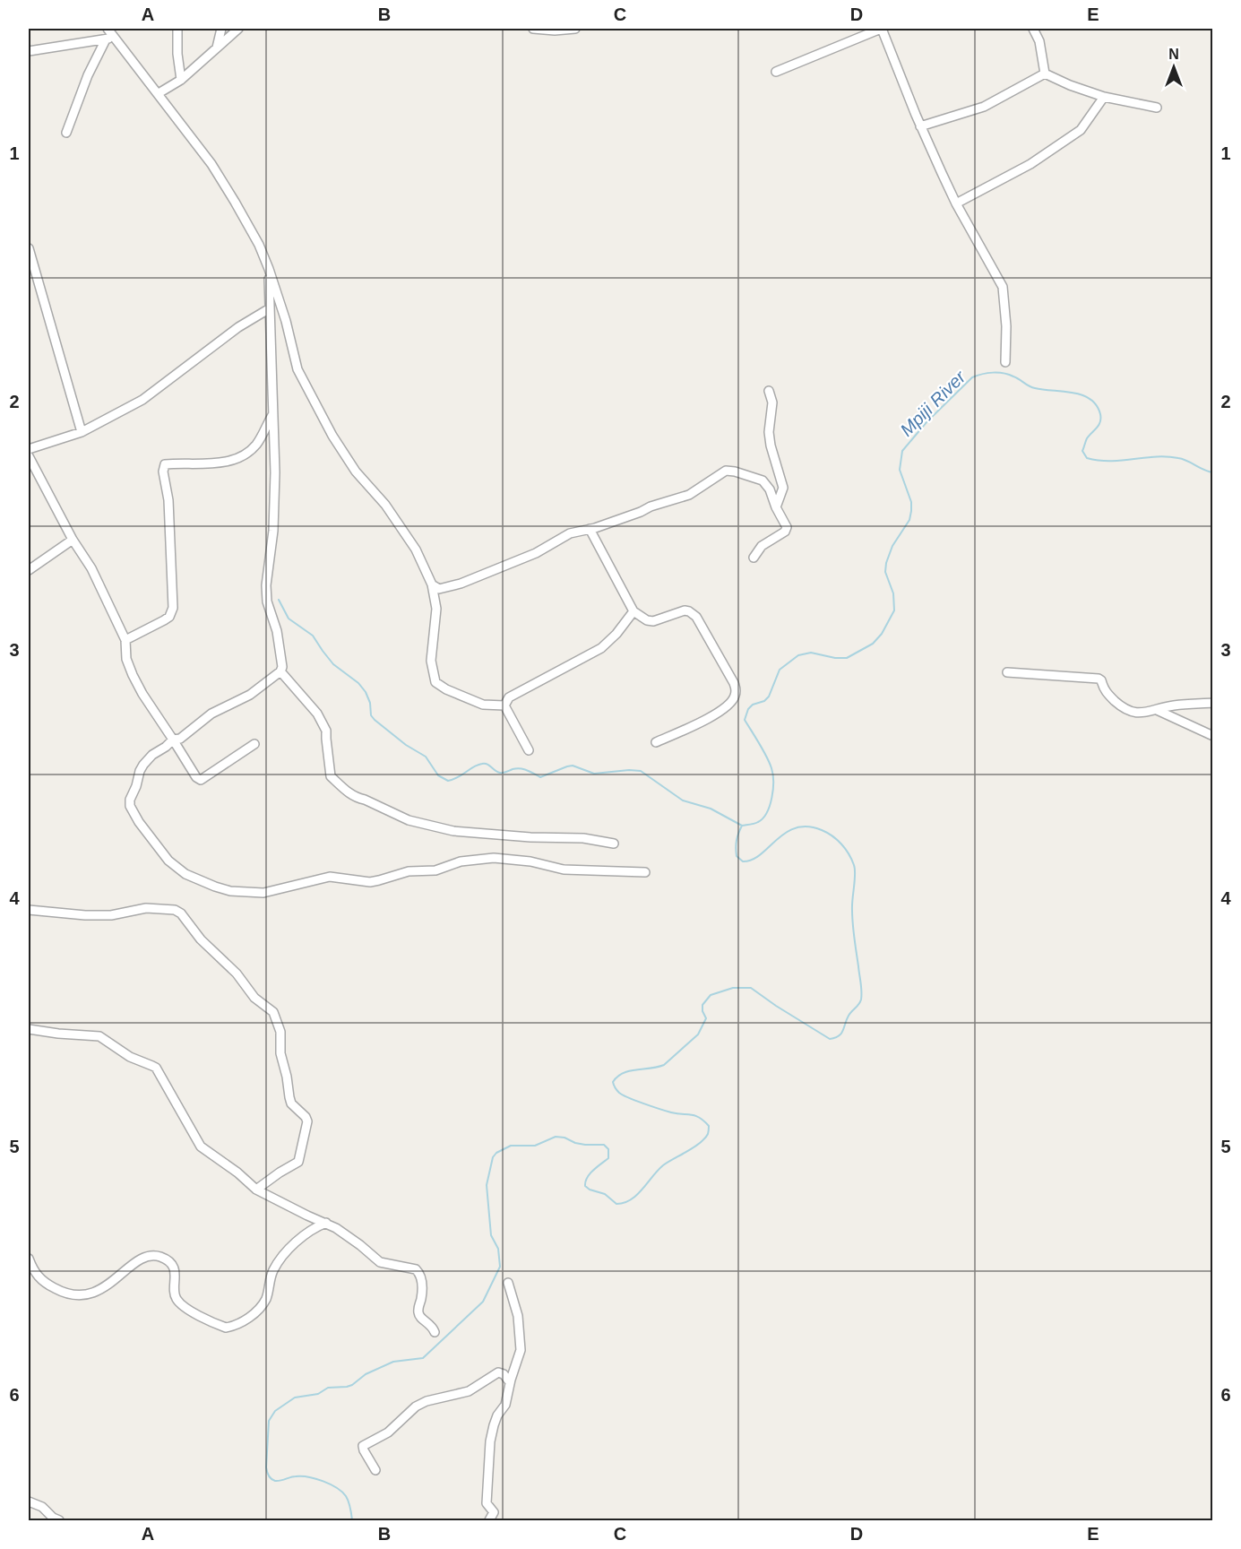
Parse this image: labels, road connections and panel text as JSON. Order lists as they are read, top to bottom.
{
  "water": ["Mpiji River"],
  "north": "top",
  "grid": {
    "columns": [
      "A",
      "B",
      "C",
      "D",
      "E"
    ],
    "rows": [
      "1",
      "2",
      "3",
      "4",
      "5",
      "6"
    ]
  }
}
